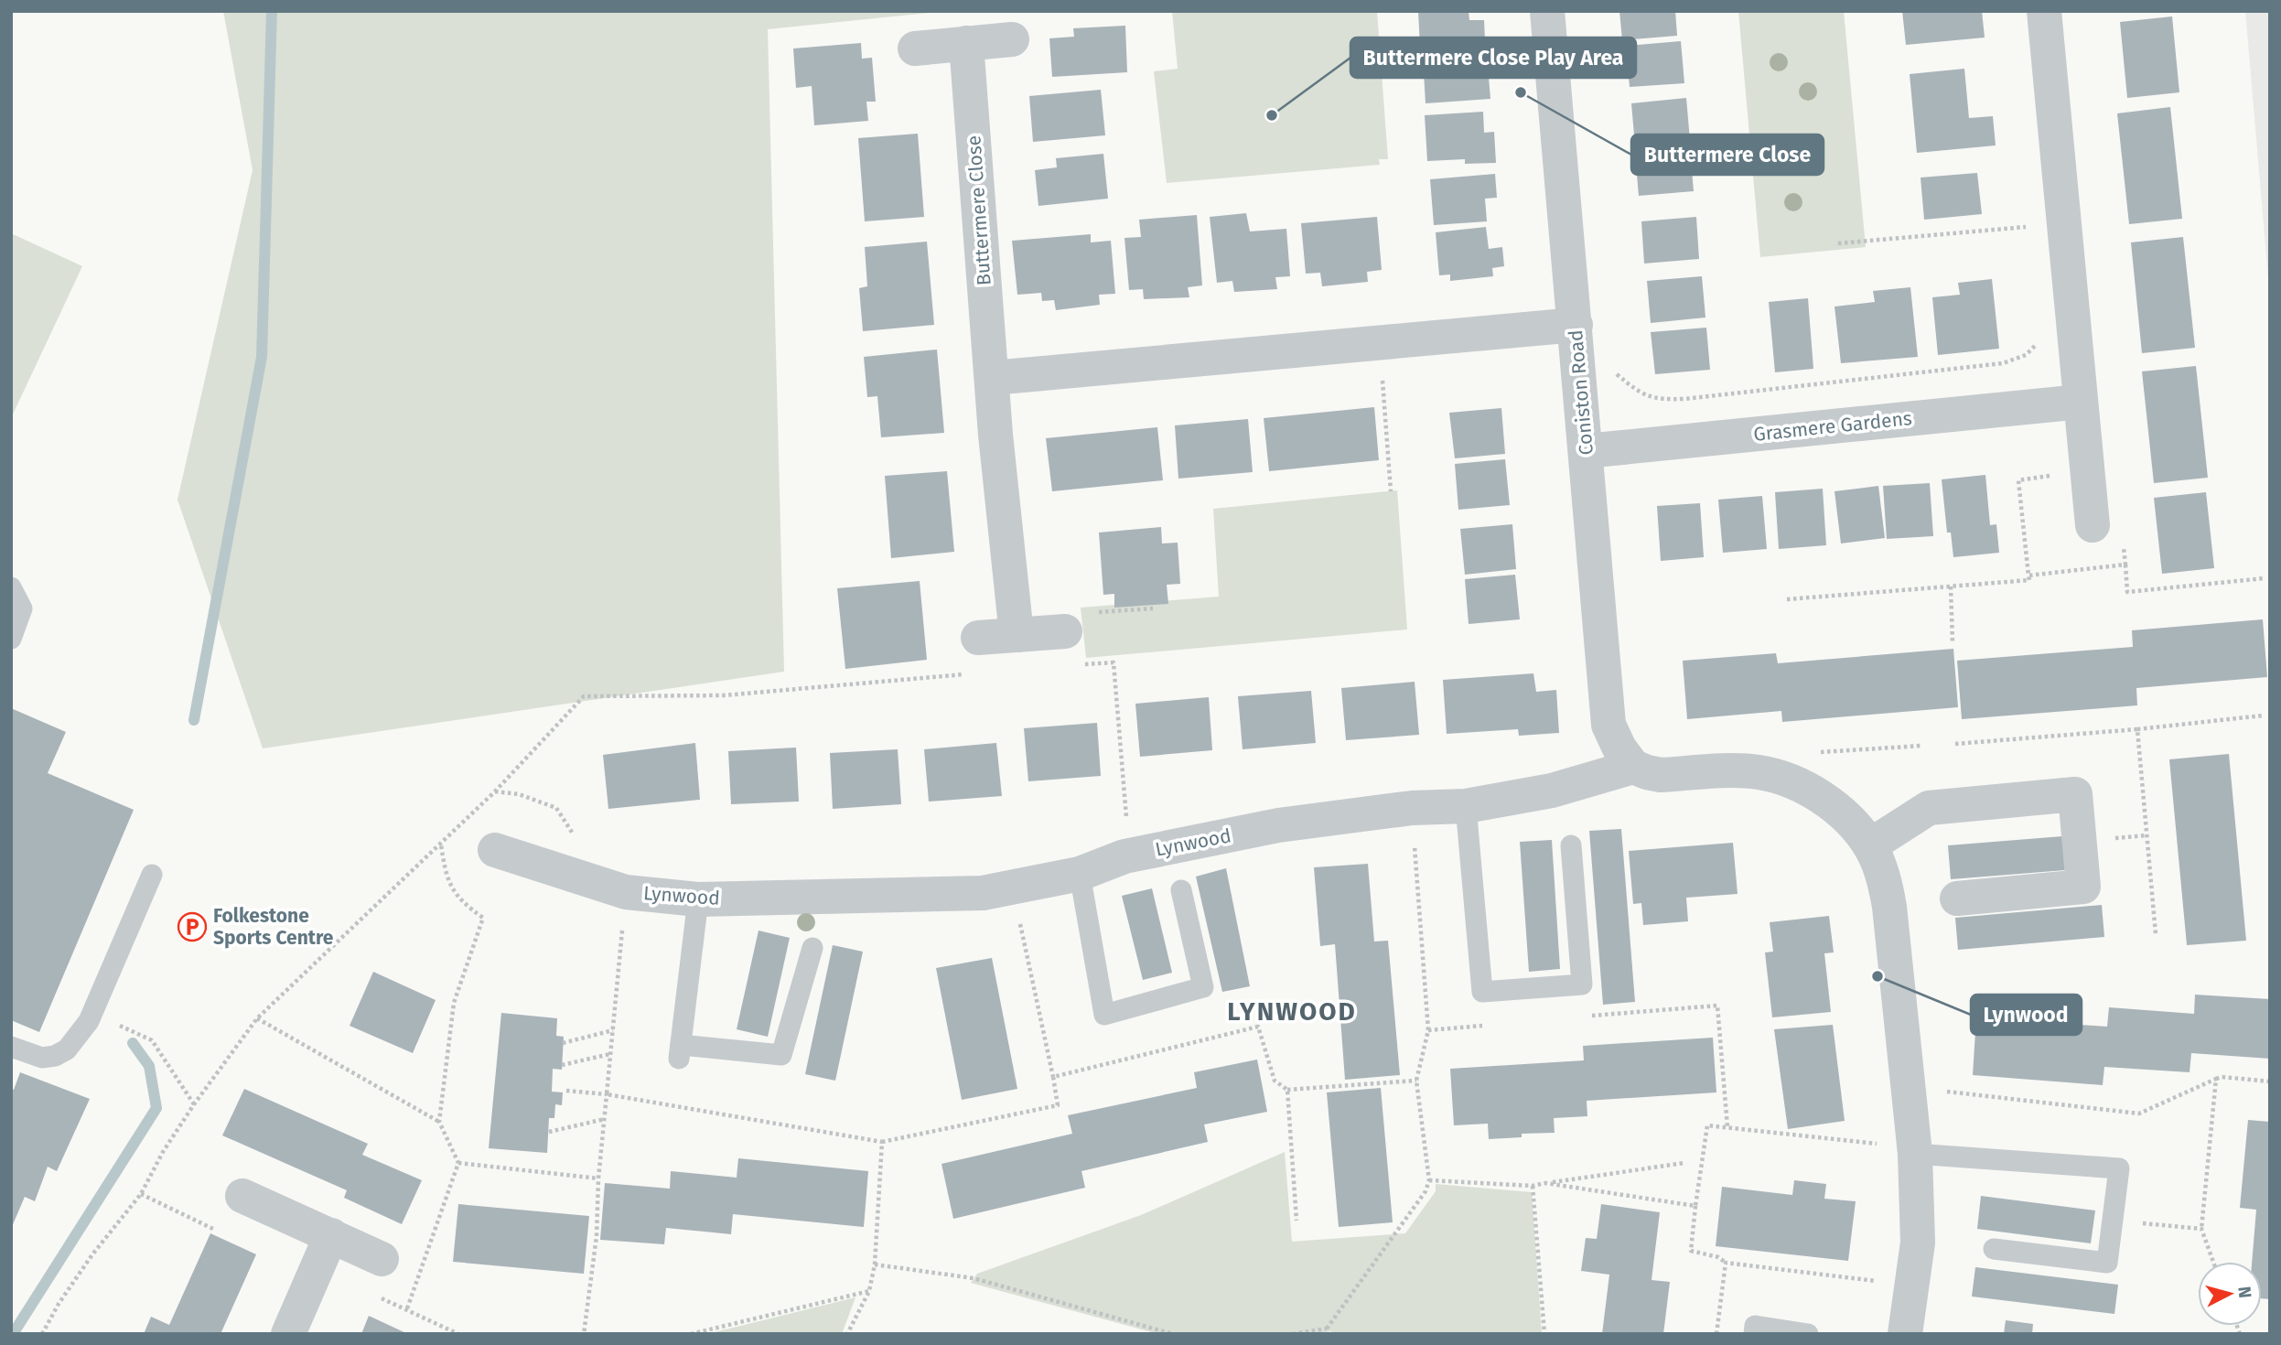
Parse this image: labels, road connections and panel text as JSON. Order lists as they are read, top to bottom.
{
  "streets": {
    "street": [
      "Buttermere Close",
      "Coniston Road",
      "Grasmere Gardens",
      "Lynwood"
    ]
  },
  "crossings": [
    ["Coniston Road", "Grasmere Gardens"],
    ["Coniston Road", "Lynwood"]
  ],
  "districts": ["LYNWOOD"],
  "places": {
    "other": ["Buttermere Close", "Buttermere Close Play Area", "Lynwood"],
    "parking": ["Folkestone Sports Centre"]
  },
  "north": "right"
}
